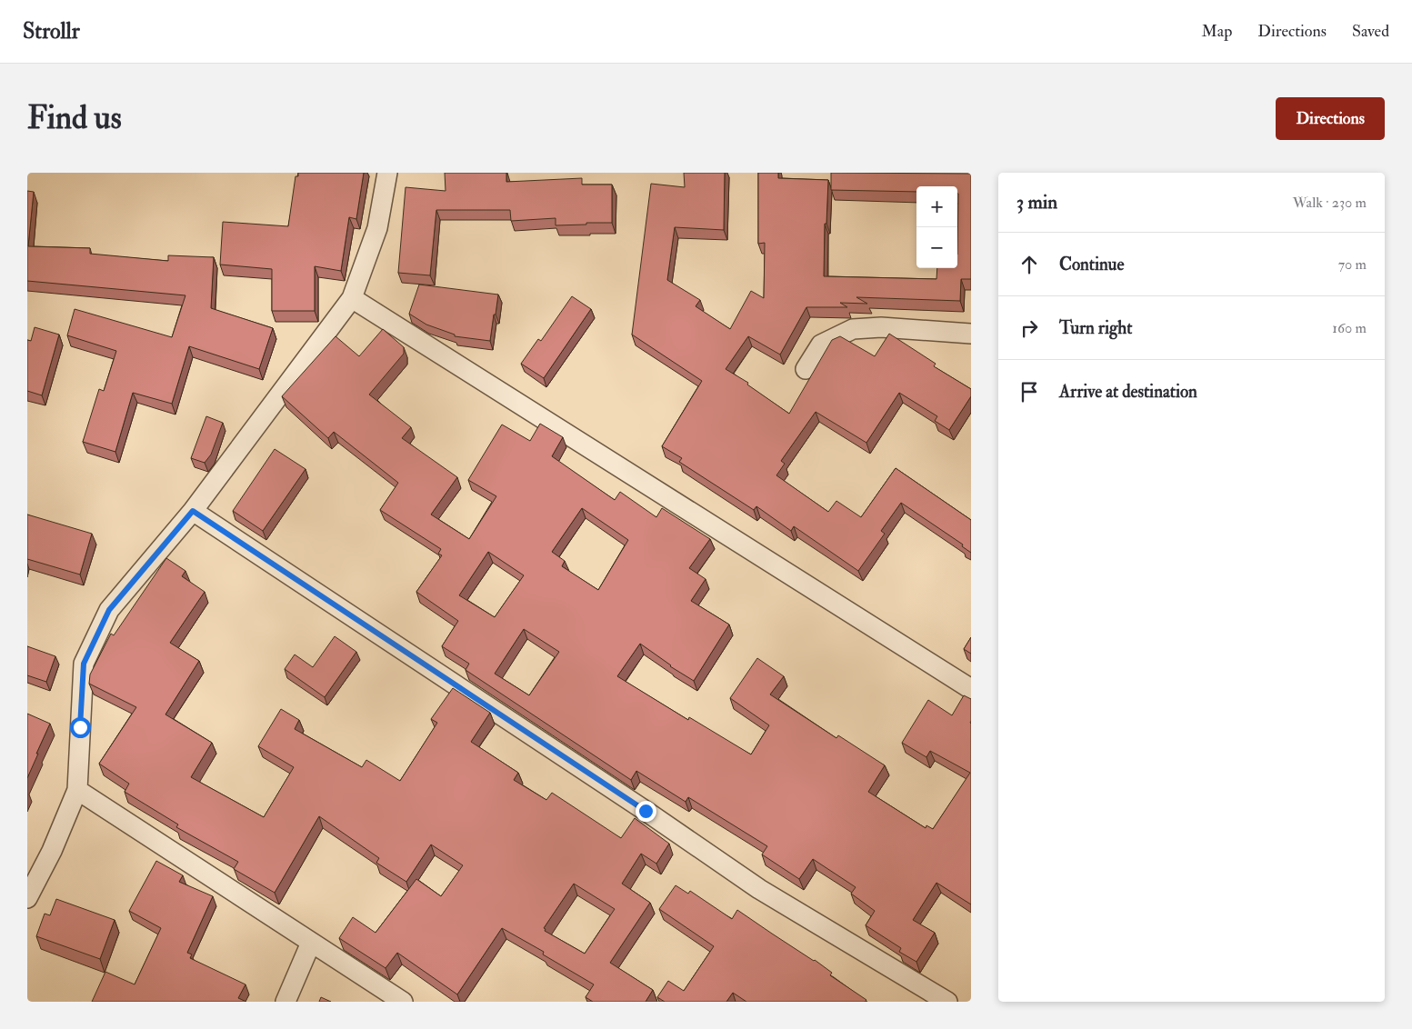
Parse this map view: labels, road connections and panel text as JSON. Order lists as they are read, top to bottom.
{
  "page": {
    "header": "Strollr",
    "nav": ["Map", "Directions", "Saved"],
    "buttons": "Directions",
    "title": "Find us",
    "heading": ["3 min", "Walk · 230 m"],
    "map_buttons": ["+", "−"],
    "list": [
      ["Continue", "70 m"],
      ["Turn right", "160 m"],
      "Arrive at destination"
    ]
  }
}
